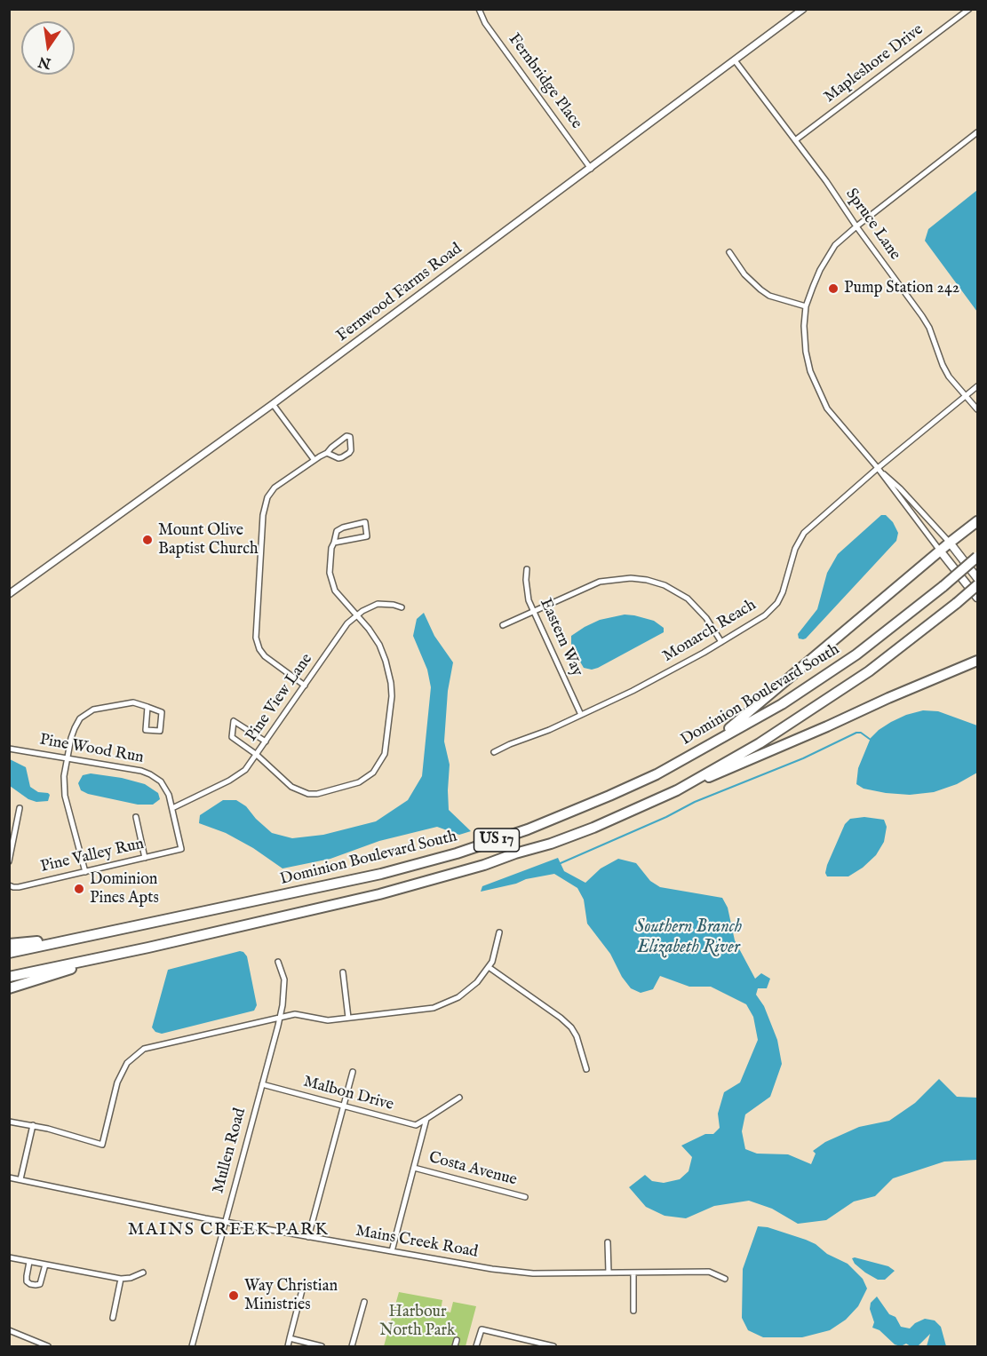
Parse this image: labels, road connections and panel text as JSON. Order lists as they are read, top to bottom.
{
  "streets": {
    "highway": ["Dominion Boulevard South", "US 17"],
    "street": [
      "Mapleshore Drive",
      "Fernbridge Place",
      "Spruce Lane",
      "Fernwood Farms Road",
      "Monarch Reach",
      "Eastern Way",
      "Pine View Lane",
      "Pine Wood Run",
      "Pine Valley Run",
      "Malbon Drive",
      "Mullen Road",
      "Costa Avenue",
      "Mains Creek Road"
    ]
  },
  "crossings": [
    ["Mapleshore Drive", "Spruce Lane"],
    ["Fernbridge Place", "Fernwood Farms Road"],
    ["Spruce Lane", "Fernwood Farms Road"],
    ["Spruce Lane", "Monarch Reach"],
    ["Monarch Reach", "Eastern Way"],
    ["Pine View Lane", "Pine Wood Run"],
    ["Pine Wood Run", "Pine Valley Run"],
    ["Malbon Drive", "Mullen Road"],
    ["Mullen Road", "Mains Creek Road"]
  ],
  "districts": ["MAINS CREEK PARK"],
  "water": ["Southern Branch Elizabeth River"],
  "parks": ["Harbour North Park"],
  "places": [
    "Pump Station 242",
    "Mount Olive Baptist Church",
    "Dominion Pines Apts",
    "Way Christian Ministries"
  ],
  "north": "bottom"
}
